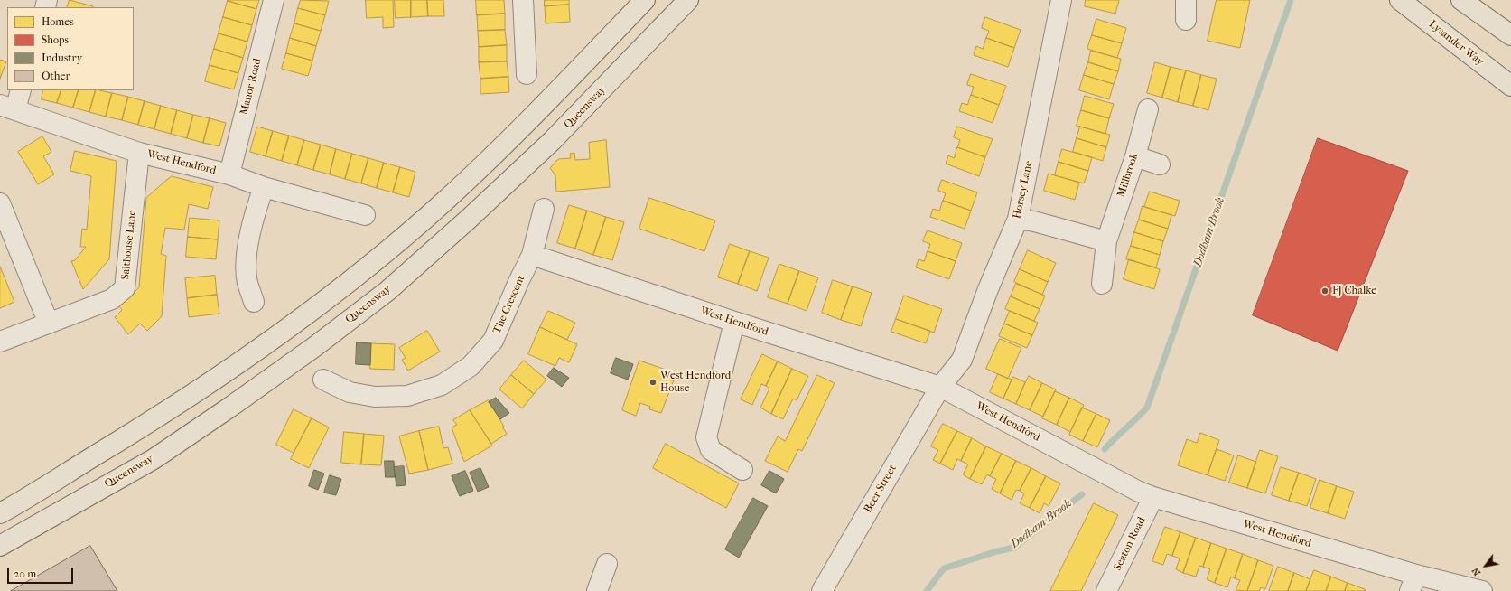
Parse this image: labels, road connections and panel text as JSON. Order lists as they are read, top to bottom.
{
  "streets": {
    "main road": ["Lysander Way", "Queensway"],
    "street": [
      "Manor Road",
      "West Hendford",
      "Millbrook",
      "Horsey Lane",
      "Salthouse Lane",
      "The Crescent",
      "Beer Street",
      "Seaton Road"
    ]
  },
  "crossings": [
    ["Manor Road", "West Hendford"],
    ["West Hendford", "Horsey Lane"],
    ["West Hendford", "Salthouse Lane"],
    ["West Hendford", "The Crescent"],
    ["West Hendford", "Beer Street"],
    ["West Hendford", "Seaton Road"],
    ["Horsey Lane", "Beer Street"]
  ],
  "water": ["Dodham Brook"],
  "places": ["FJ Chalke", "West Hendford House"],
  "legend": [
    "Homes",
    "Shops",
    "Industry",
    "Other"
  ],
  "scale_bar": "20 m",
  "north": "bottom left"
}
